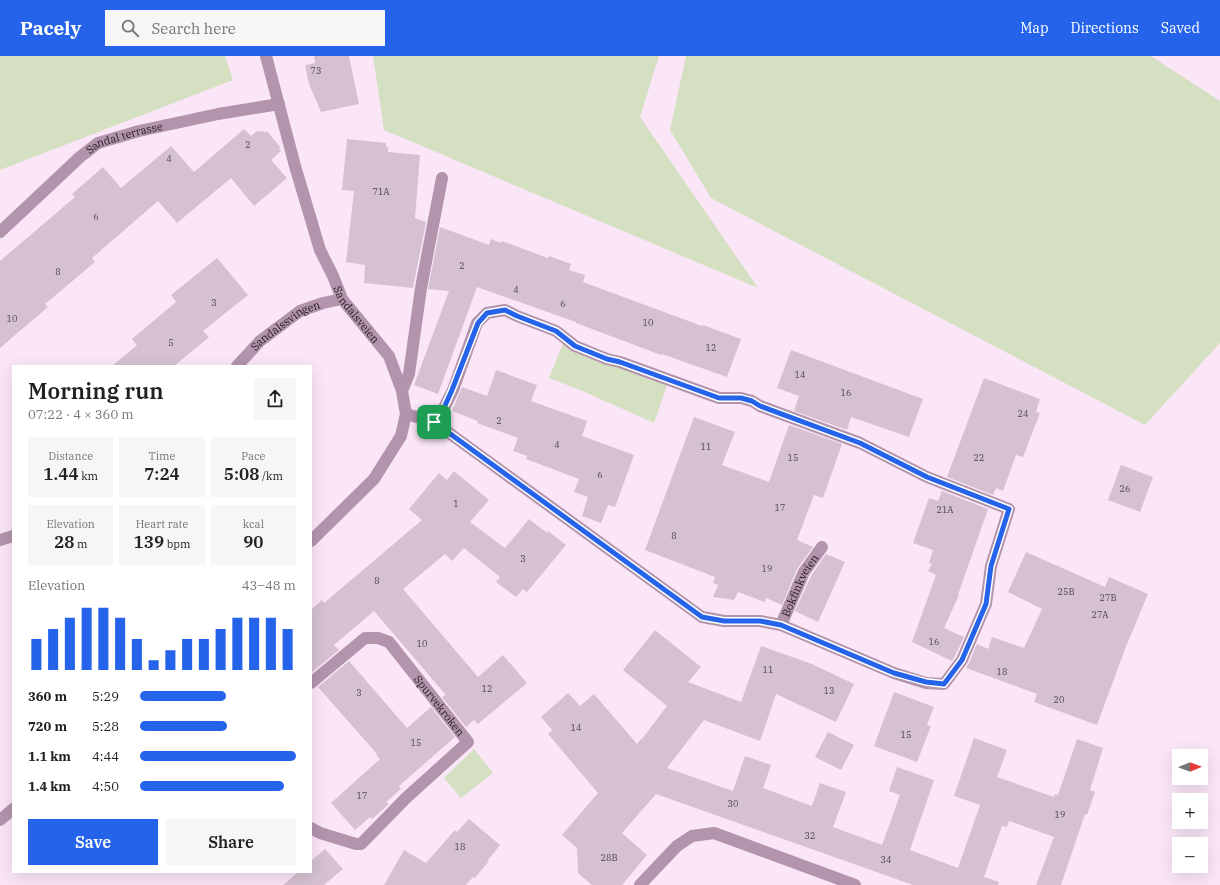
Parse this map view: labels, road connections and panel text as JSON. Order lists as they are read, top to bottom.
{
  "streets": {
    "street": [
      "Sandal terrasse",
      "Sandalsveien",
      "Sandalssvingen",
      "Bokfinkveien",
      "Spurvekroken"
    ]
  },
  "crossings": [
    ["Sandal terrasse", "Sandalsveien"],
    ["Sandalsveien", "Sandalssvingen"]
  ],
  "house_numbers": [
    "73",
    "2",
    "4",
    "71A",
    "6",
    "2",
    "8",
    "4",
    "3",
    "6",
    "10",
    "10",
    "5",
    "12",
    "14",
    "16",
    "24",
    "2",
    "4",
    "11",
    "15",
    "22",
    "6",
    "26",
    "1",
    "17",
    "21A",
    "8",
    "3",
    "19",
    "8",
    "25B",
    "27B",
    "27A",
    "16",
    "10",
    "11",
    "18",
    "12",
    "13",
    "3",
    "20",
    "14",
    "15",
    "15",
    "17",
    "30",
    "19",
    "32",
    "18",
    "28B",
    "34"
  ],
  "north": "right",
  "page": {
    "header": "Pacely",
    "search": "Search here",
    "nav": ["Map", "Directions", "Saved"],
    "heading": ["Morning run", "07:22 · 4 × 360 m"],
    "stats": [
      ["Distance", "1.44 km"],
      ["Time", "7:24"],
      ["Pace", "5:08 /km"],
      ["Elevation", "28 m"],
      ["Heart rate", "139 bpm"],
      ["kcal", "90"]
    ],
    "chart": ["Elevation", "43–48 m"],
    "list": [
      {
        "name": "360 m",
        "note": "5:29"
      },
      {
        "name": "720 m",
        "note": "5:28"
      },
      {
        "name": "1.1 km",
        "note": "4:44"
      },
      {
        "name": "1.4 km",
        "note": "4:50"
      }
    ],
    "map_buttons": ["+", "−"],
    "buttons": ["Save", "Share"]
  }
}
